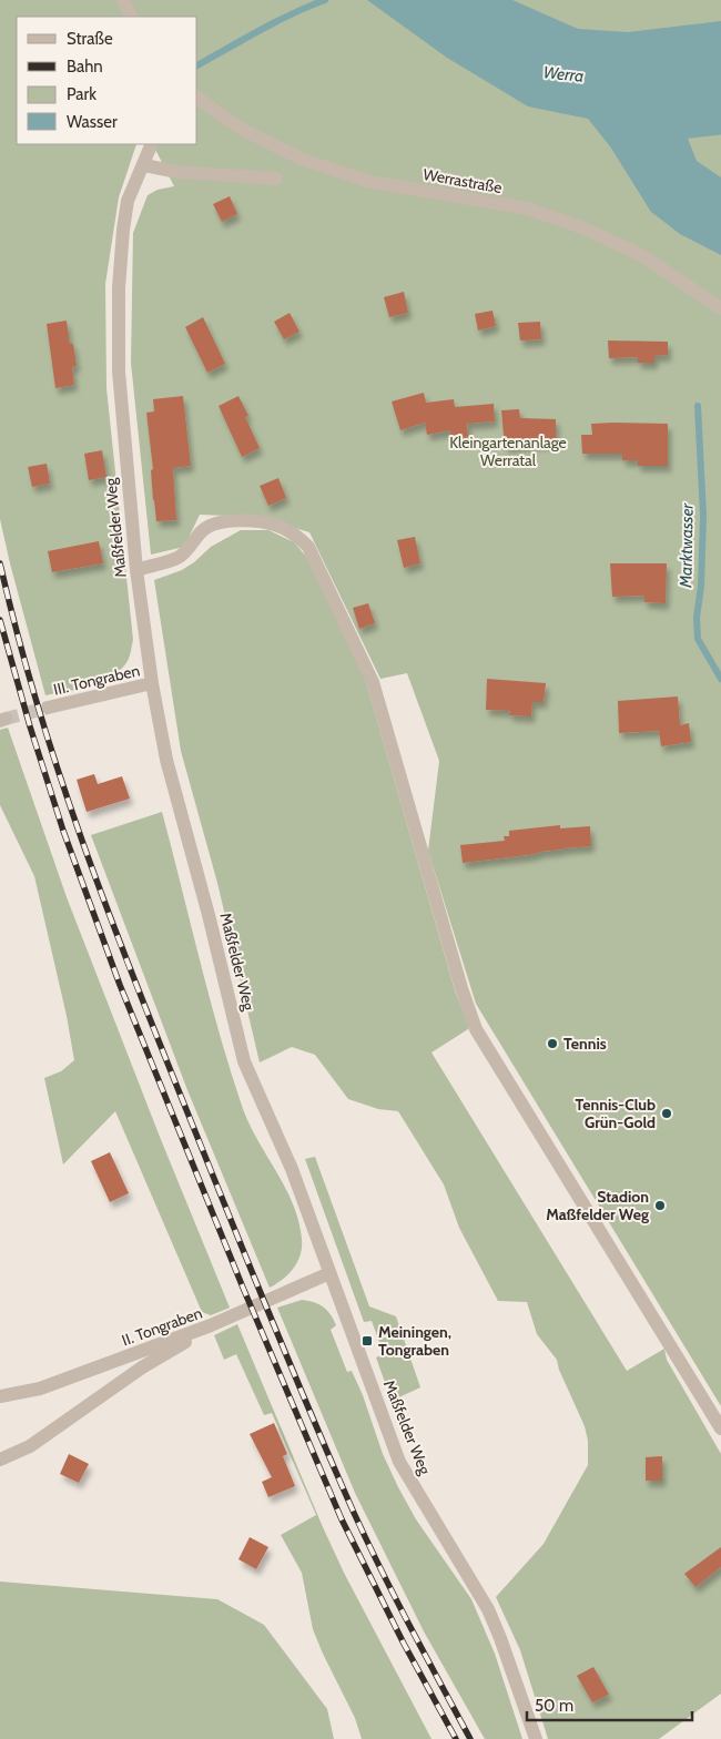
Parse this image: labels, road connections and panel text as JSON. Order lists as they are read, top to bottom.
{
  "streets": {
    "street": [
      "Werrastraße",
      "Maßfelder Weg",
      "III. Tongraben",
      "II. Tongraben"
    ]
  },
  "crossings": [
    ["Maßfelder Weg", "III. Tongraben"],
    ["Maßfelder Weg", "II. Tongraben"]
  ],
  "water": ["Werra", "Marktwasser"],
  "parks": ["Kleingartenanlage Werratal"],
  "places": {
    "other": ["Tennis", "Tennis-Club Grün-Gold", "Stadion Maßfelder Weg"],
    "transit": ["Meiningen, Tongraben"]
  },
  "legend": [
    "Straße",
    "Bahn",
    "Park",
    "Wasser"
  ],
  "scale_bar": "50 m"
}
